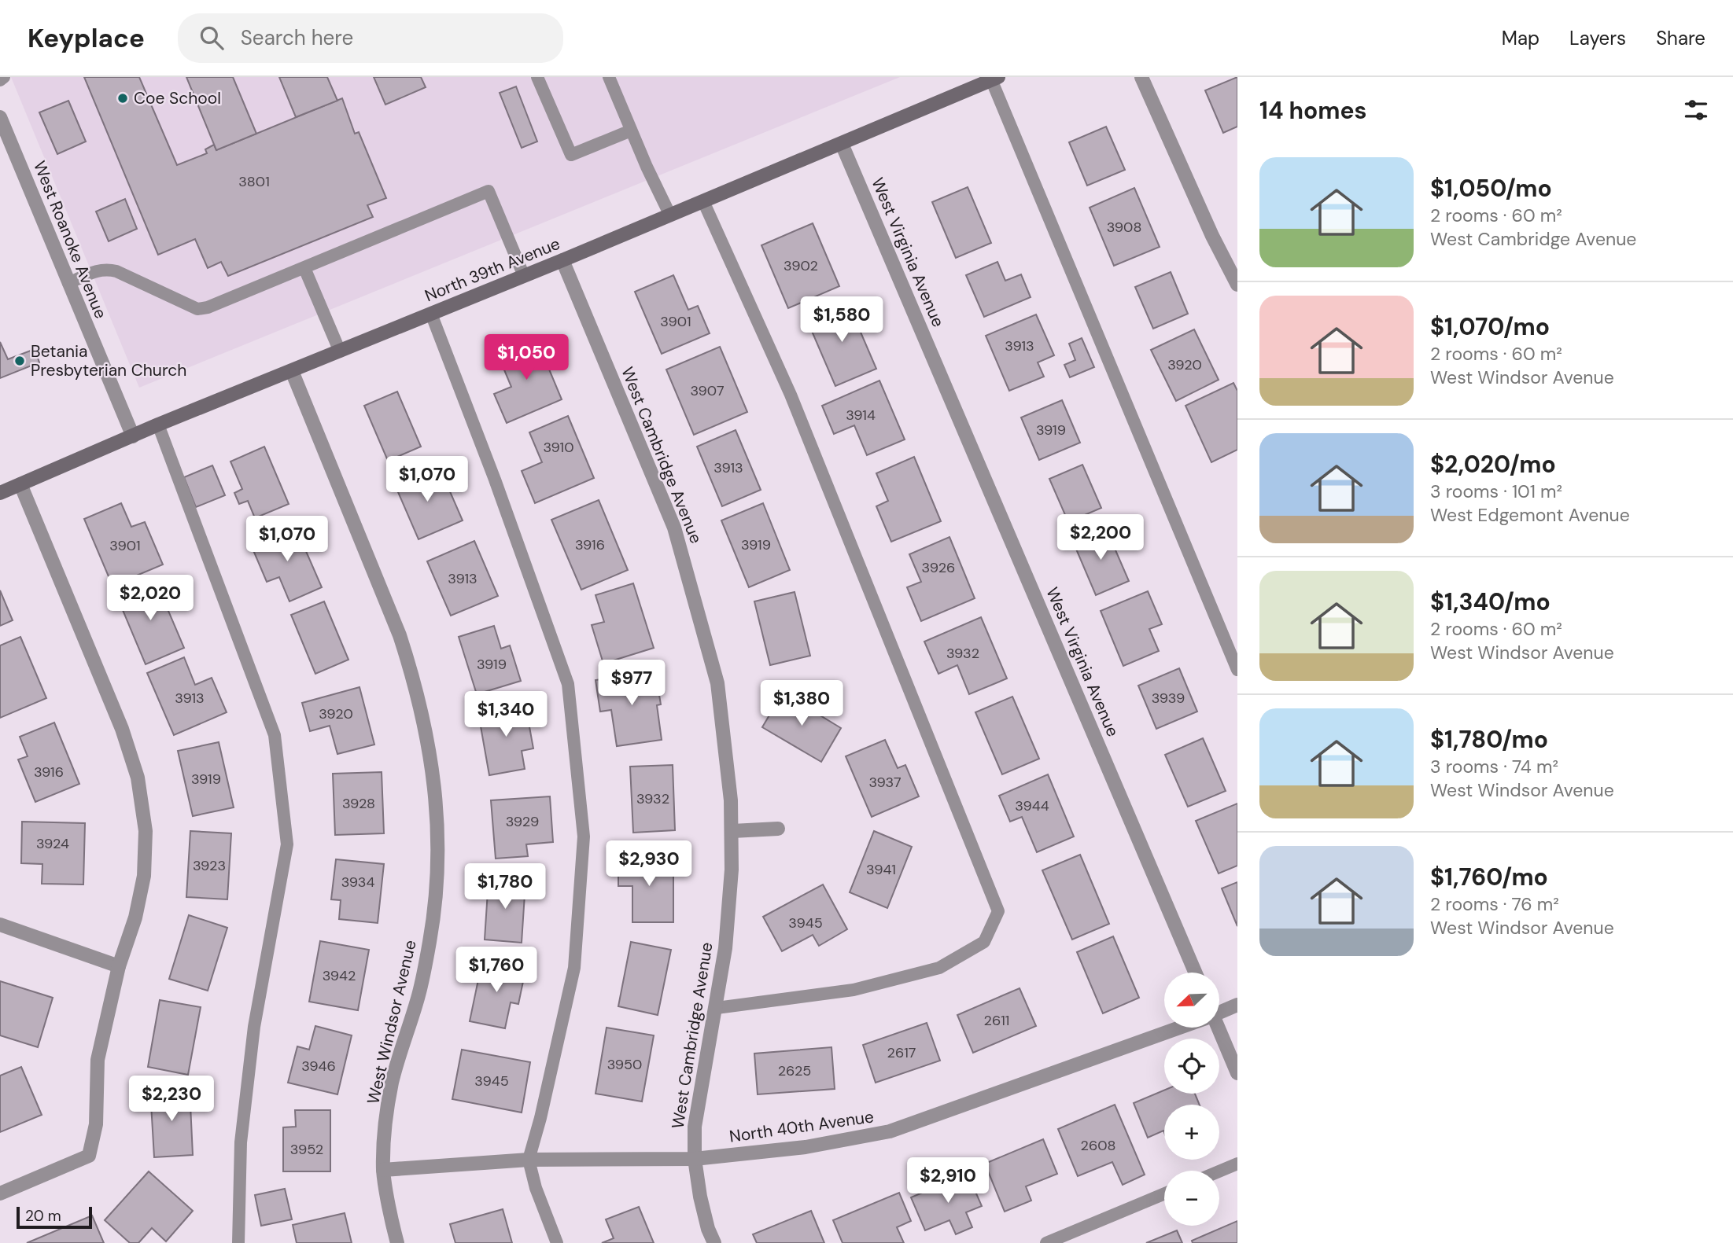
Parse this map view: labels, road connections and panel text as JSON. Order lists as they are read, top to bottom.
{
  "streets": {
    "street": [
      "West Roanoke Avenue",
      "West Virginia Avenue",
      "North 39th Avenue",
      "West Cambridge Avenue",
      "West Windsor Avenue",
      "North 40th Avenue"
    ]
  },
  "crossings": [
    ["West Roanoke Avenue", "North 39th Avenue"],
    ["West Virginia Avenue", "North 39th Avenue"],
    ["North 39th Avenue", "West Cambridge Avenue"],
    ["North 39th Avenue", "West Windsor Avenue"],
    ["West Cambridge Avenue", "North 40th Avenue"],
    ["West Windsor Avenue", "North 40th Avenue"]
  ],
  "places": ["Coe School", "Betania Presbyterian Church"],
  "house_numbers": [
    "3801",
    "3908",
    "3902",
    "3901",
    "3913",
    "3920",
    "3907",
    "3914",
    "3919",
    "3910",
    "3913",
    "3916",
    "3919",
    "3901",
    "3926",
    "3913",
    "3932",
    "3919",
    "3913",
    "3939",
    "3920",
    "3916",
    "3919",
    "3937",
    "3932",
    "3928",
    "3944",
    "3929",
    "3924",
    "3923",
    "3941",
    "3934",
    "3945",
    "3942",
    "2611",
    "2617",
    "3950",
    "3946",
    "2625",
    "3945",
    "2608",
    "3952"
  ],
  "scale_bar": "20 m",
  "north": "bottom left",
  "page": {
    "header": "Keyplace",
    "search": "Search here",
    "nav": ["Map", "Layers", "Share"],
    "heading": "14 homes",
    "list": [
      {
        "name": "$1,050/mo",
        "note": "2 rooms · 60 m² · West Cambridge Avenue"
      },
      {
        "name": "$1,070/mo",
        "note": "2 rooms · 60 m² · West Windsor Avenue"
      },
      {
        "name": "$2,020/mo",
        "note": "3 rooms · 101 m² · West Edgemont Avenue"
      },
      {
        "name": "$1,340/mo",
        "note": "2 rooms · 60 m² · West Windsor Avenue"
      },
      {
        "name": "$1,780/mo",
        "note": "3 rooms · 74 m² · West Windsor Avenue"
      },
      {
        "name": "$1,760/mo",
        "note": "2 rooms · 76 m² · West Windsor Avenue"
      }
    ],
    "price": [
      "$1,580",
      "$1,050",
      "$1,070",
      "$2,200",
      "$1,070",
      "$2,020",
      "$977",
      "$1,380",
      "$1,340",
      "$2,930",
      "$1,780",
      "$1,760",
      "$2,230",
      "$2,910"
    ],
    "map_buttons": ["+", "−"],
    "scale": "20 m"
  }
}
